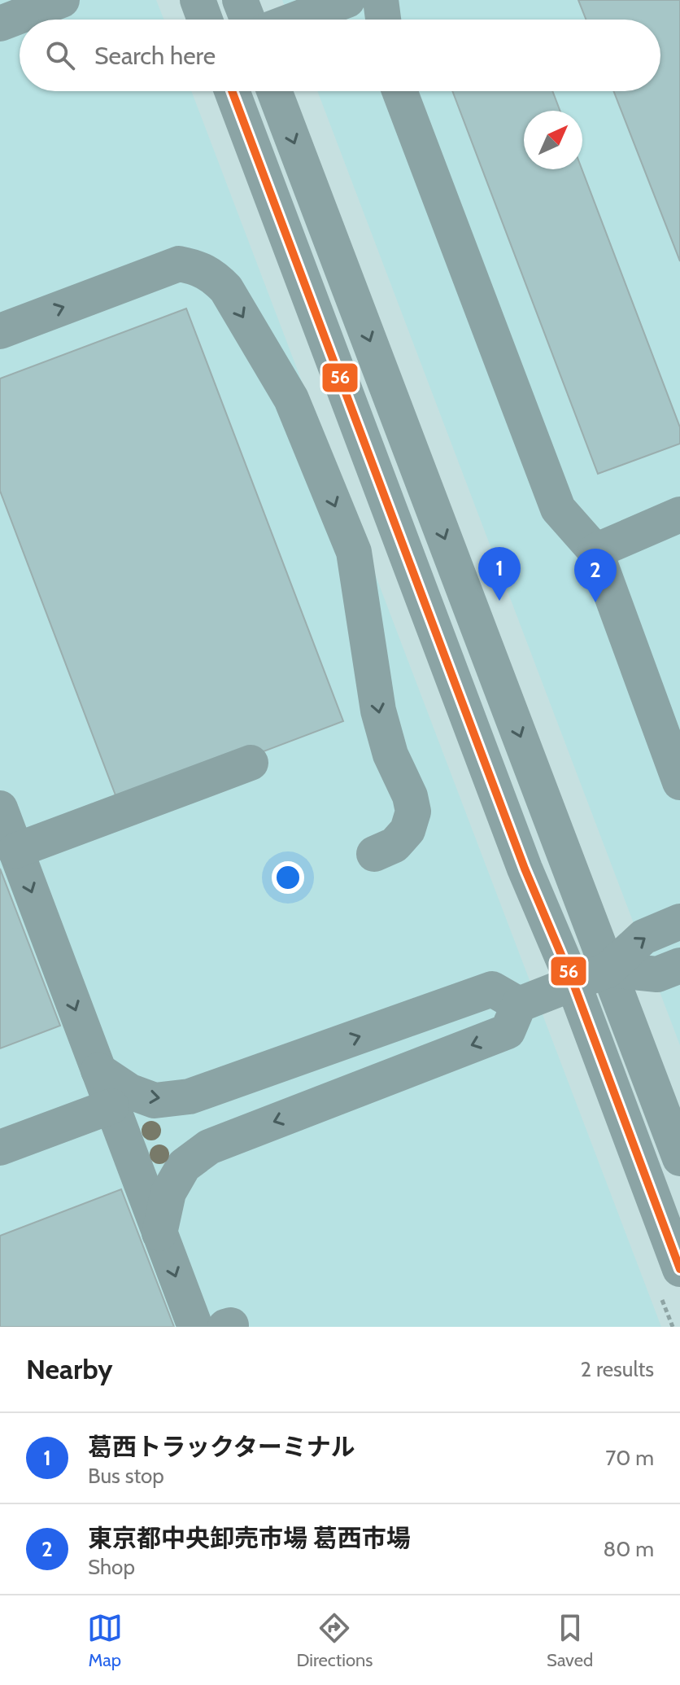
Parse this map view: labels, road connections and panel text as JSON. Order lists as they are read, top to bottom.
{
  "lines": ["transit line 56"],
  "north": "top right",
  "page": {
    "search": "Search here",
    "pins": ["1", "2"],
    "heading": ["Nearby", "2 results"],
    "list": [
      {
        "mark": "1",
        "name": "葛西トラックターミナル",
        "note": "Bus stop",
        "value": "70 m"
      },
      {
        "mark": "2",
        "name": "東京都中央卸売市場 葛西市場",
        "note": "Shop",
        "value": "80 m"
      }
    ],
    "nav": ["Map", "Directions", "Saved"]
  }
}
